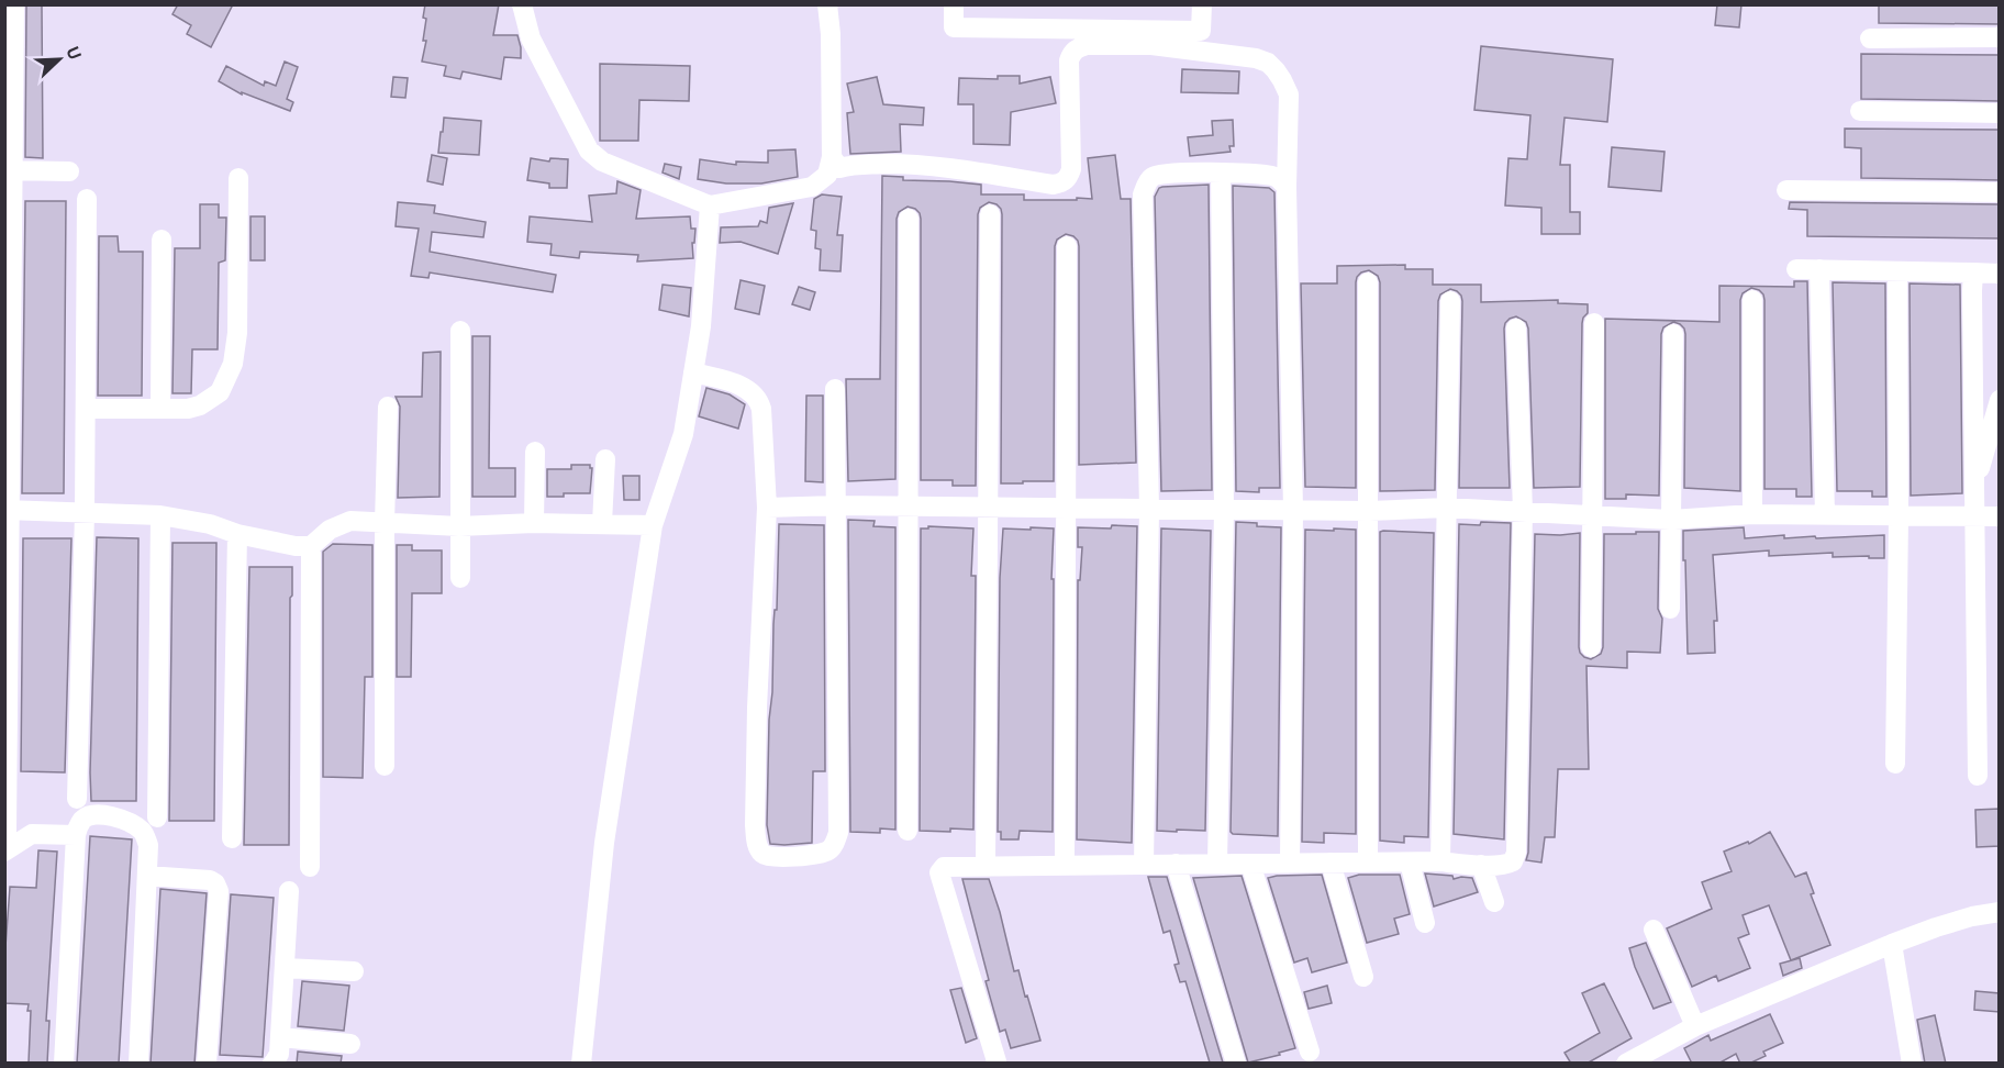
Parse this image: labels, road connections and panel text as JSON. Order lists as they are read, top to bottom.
{
  "north": "top right"
}
